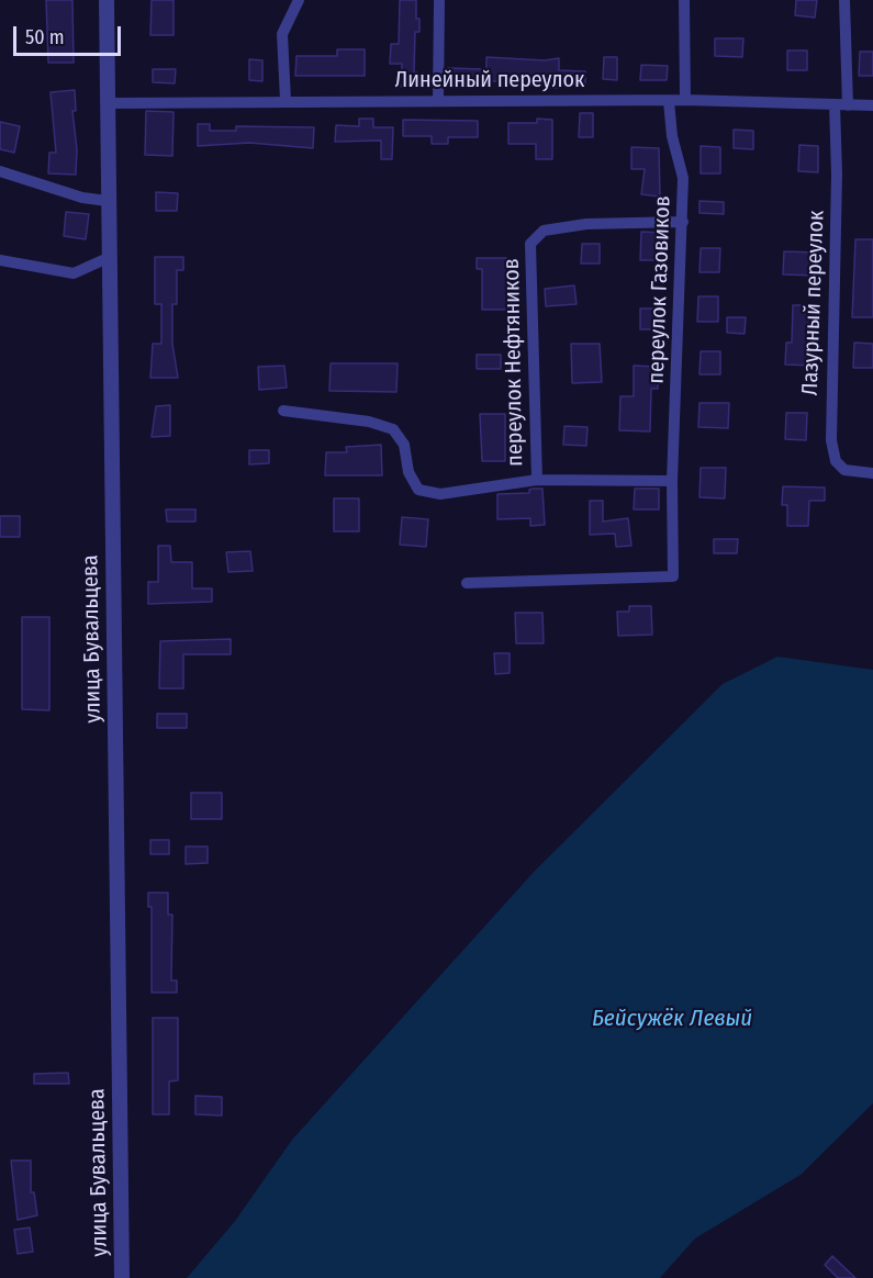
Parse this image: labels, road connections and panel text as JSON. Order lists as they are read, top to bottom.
{
  "streets": {
    "street": [
      "Линейный переулок",
      "переулок Газовиков",
      "Лазурный переулок",
      "переулок Нефтяников",
      "улица Бувальцева"
    ]
  },
  "crossings": [
    ["Линейный переулок", "переулок Газовиков"],
    ["Линейный переулок", "Лазурный переулок"],
    ["Линейный переулок", "улица Бувальцева"],
    ["переулок Газовиков", "переулок Нефтяников"]
  ],
  "water": ["Бейсужёк Левый"],
  "scale_bar": "50 m"
}
